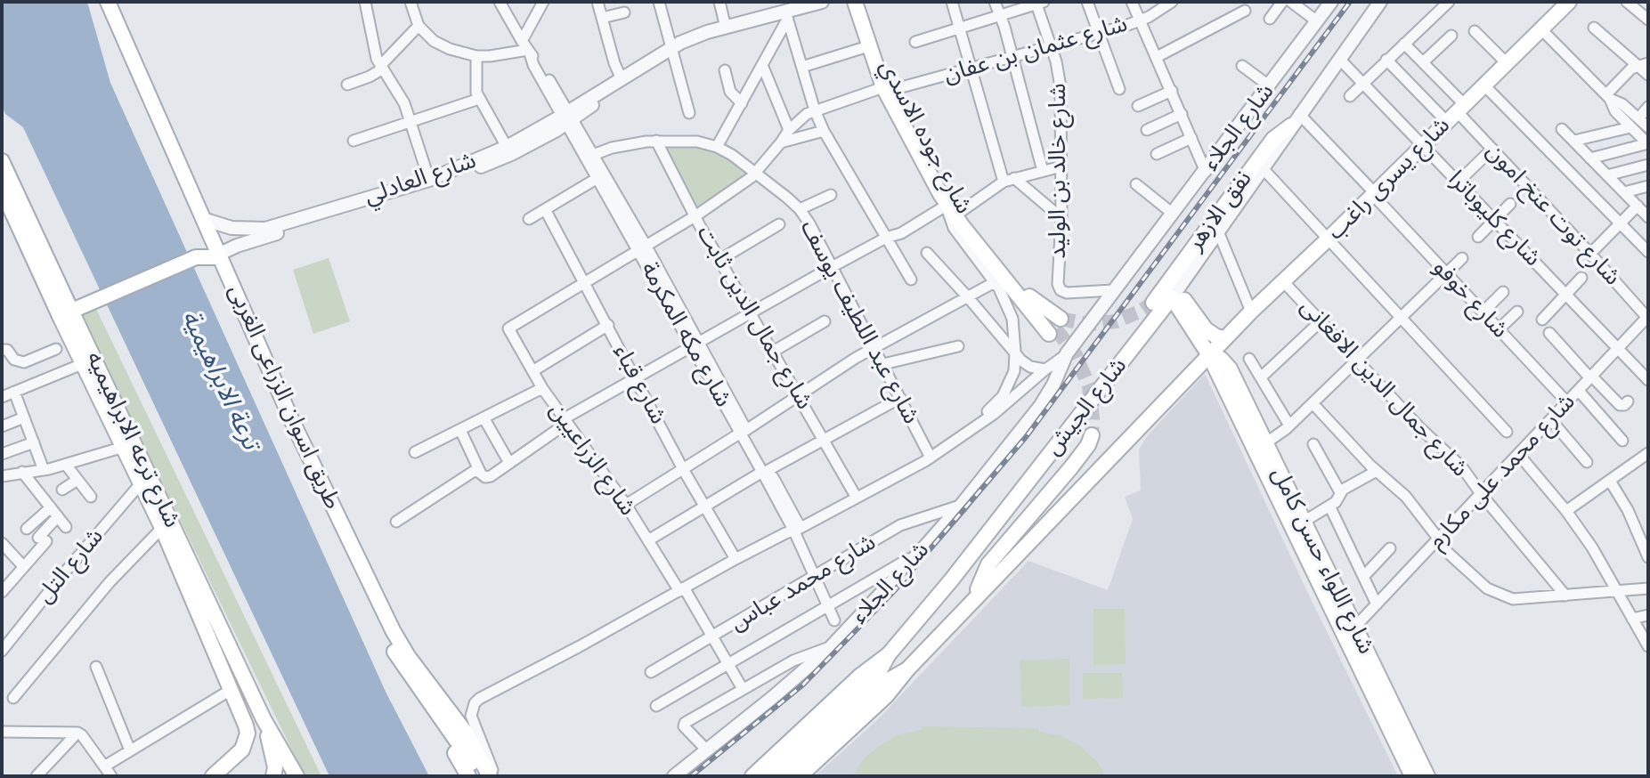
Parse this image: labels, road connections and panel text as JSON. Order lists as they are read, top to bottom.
{
  "streets": {
    "main road": [
      "شارع جوده الاسدي",
      "شارع يسرى راغب",
      "نفق الازهر",
      "طريق اسوان الزراعى الغربى",
      "شارع الجيش",
      "شارع ترعه الابراهيميه",
      "شارع اللواء حسن كامل"
    ],
    "street": [
      "شارع عثمان بن عفان",
      "شارع الجلاء",
      "شارع خالد بن الوليد",
      "شارع العادلي",
      "شارع توت عنخ امون",
      "شارع كليوباترا",
      "شارع خوفو",
      "شارع جمال الدين ثابت",
      "شارع عبد اللطيف يوسف",
      "شارع مكه المكرمة",
      "شارع قباء",
      "شارع جمال الدين الافغانى",
      "شارع الزراعيين",
      "شارع محمد على مكارم",
      "شارع التل",
      "شارع محمد عباس"
    ]
  },
  "crossings": [
    ["شارع عثمان بن عفان", "شارع جوده الاسدي"],
    ["شارع عثمان بن عفان", "شارع خالد بن الوليد"],
    ["شارع الجلاء", "شارع جوده الاسدي"],
    ["شارع الجلاء", "شارع خالد بن الوليد"],
    ["شارع الجلاء", "شارع جمال الدين ثابت"],
    ["شارع الجلاء", "شارع عبد اللطيف يوسف"],
    ["شارع الجلاء", "شارع مكه المكرمة"],
    ["شارع الجلاء", "شارع قباء"],
    ["شارع الجلاء", "شارع الزراعيين"],
    ["شارع الجلاء", "شارع محمد عباس"],
    ["شارع العادلي", "شارع مكه المكرمة"],
    ["شارع العادلي", "طريق اسوان الزراعى الغربى"],
    ["شارع يسرى راغب", "شارع توت عنخ امون"],
    ["شارع يسرى راغب", "شارع كليوباترا"],
    ["شارع يسرى راغب", "شارع خوفو"],
    ["شارع يسرى راغب", "شارع جمال الدين الافغانى"],
    ["شارع يسرى راغب", "شارع الجيش"],
    ["شارع يسرى راغب", "شارع اللواء حسن كامل"],
    ["نفق الازهر", "شارع خوفو"],
    ["نفق الازهر", "شارع الجيش"],
    ["شارع توت عنخ امون", "شارع محمد على مكارم"],
    ["شارع كليوباترا", "شارع الجيش"],
    ["شارع كليوباترا", "شارع محمد على مكارم"],
    ["شارع خوفو", "شارع الجيش"],
    ["شارع خوفو", "شارع محمد على مكارم"],
    ["شارع جمال الدين ثابت", "شارع عبد اللطيف يوسف"],
    ["شارع عبد اللطيف يوسف", "شارع مكه المكرمة"],
    ["شارع مكه المكرمة", "شارع محمد عباس"],
    ["شارع قباء", "شارع الزراعيين"],
    ["شارع جمال الدين الافغانى", "شارع محمد على مكارم"],
    ["شارع الجيش", "شارع اللواء حسن كامل"],
    ["شارع ترعه الابراهيميه", "شارع التل"],
    ["شارع الزراعيين", "شارع محمد عباس"],
    ["شارع محمد على مكارم", "شارع اللواء حسن كامل"]
  ],
  "water": ["ترعة الابراهيمية"]
}
